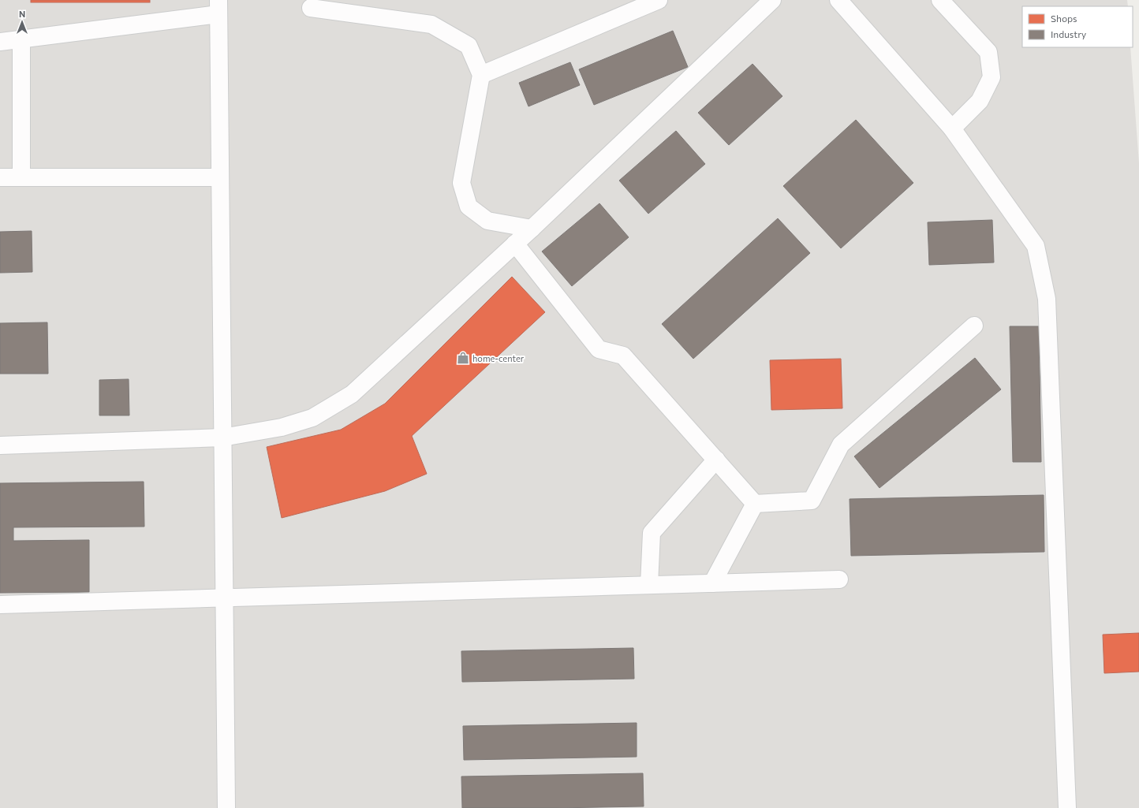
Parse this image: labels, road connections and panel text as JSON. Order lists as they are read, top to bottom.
{
  "places": {
    "shop": ["home-center"]
  },
  "legend": ["Shops", "Industry"],
  "north": "top"
}
